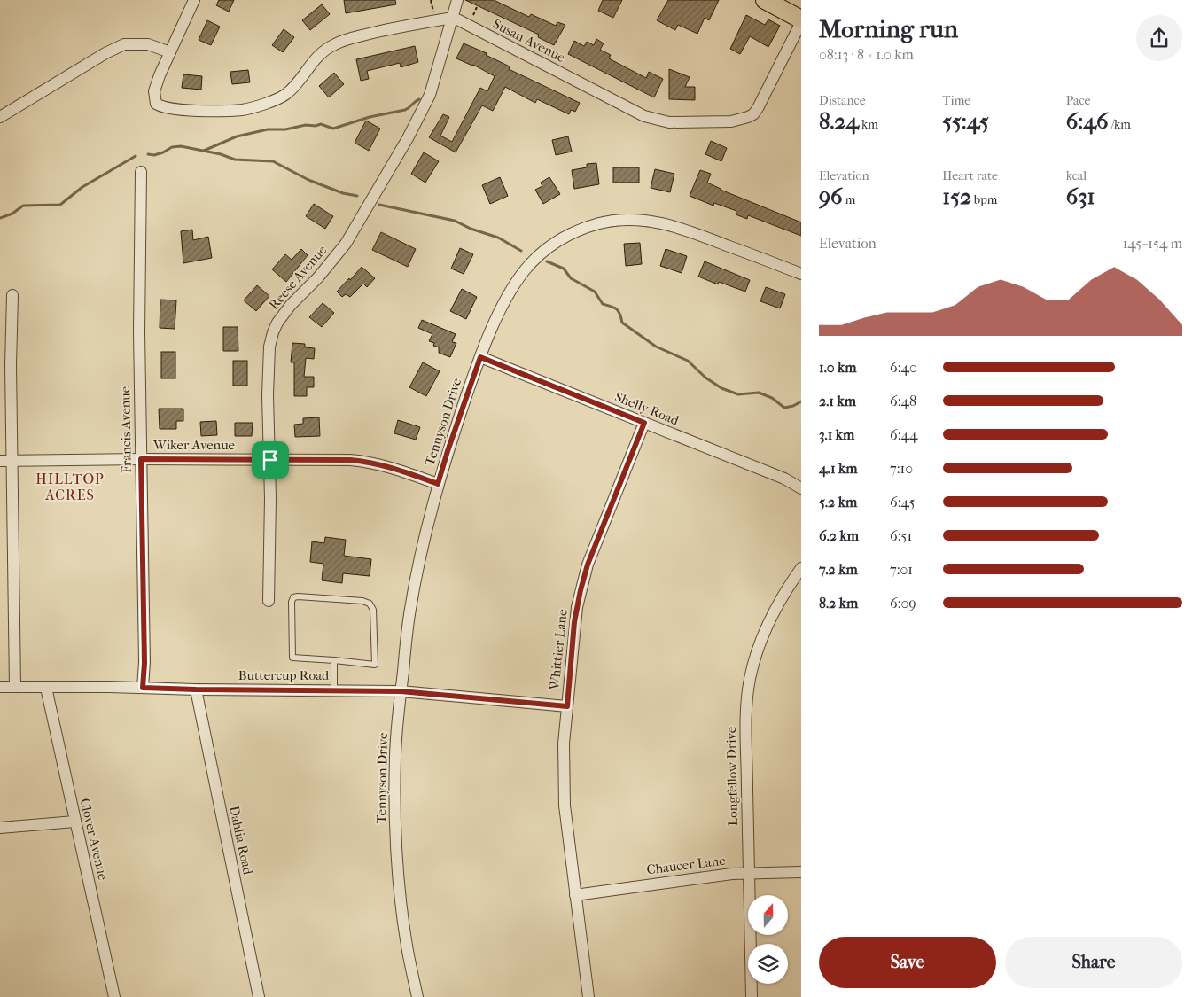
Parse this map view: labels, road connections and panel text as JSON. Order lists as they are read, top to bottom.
{
  "streets": {
    "street": [
      "Susan Avenue",
      "Reese Avenue",
      "Shelly Road",
      "Tennyson Drive",
      "Francis Avenue",
      "Wiker Avenue",
      "Whittier Lane",
      "Buttercup Road",
      "Longfellow Drive",
      "Clover Avenue",
      "Dahlia Road",
      "Chaucer Lane"
    ]
  },
  "crossings": [
    ["Susan Avenue", "Reese Avenue"],
    ["Reese Avenue", "Wiker Avenue"],
    ["Shelly Road", "Tennyson Drive"],
    ["Shelly Road", "Whittier Lane"],
    ["Tennyson Drive", "Wiker Avenue"],
    ["Tennyson Drive", "Buttercup Road"],
    ["Francis Avenue", "Wiker Avenue"],
    ["Francis Avenue", "Buttercup Road"],
    ["Whittier Lane", "Buttercup Road"],
    ["Whittier Lane", "Chaucer Lane"],
    ["Buttercup Road", "Clover Avenue"],
    ["Buttercup Road", "Dahlia Road"],
    ["Longfellow Drive", "Chaucer Lane"]
  ],
  "districts": ["HILLTOP ACRES"],
  "north": "top",
  "page": {
    "heading": ["Morning run", "08:13 · 8 × 1.0 km"],
    "stats": [
      ["Distance", "8.24 km"],
      ["Time", "55:45"],
      ["Pace", "6:46 /km"],
      ["Elevation", "96 m"],
      ["Heart rate", "152 bpm"],
      ["kcal", "631"]
    ],
    "chart": ["Elevation", "145–154 m"],
    "list": [
      {
        "name": "1.0 km",
        "note": "6:40"
      },
      {
        "name": "2.1 km",
        "note": "6:48"
      },
      {
        "name": "3.1 km",
        "note": "6:44"
      },
      {
        "name": "4.1 km",
        "note": "7:10"
      },
      {
        "name": "5.2 km",
        "note": "6:45"
      },
      {
        "name": "6.2 km",
        "note": "6:51"
      },
      {
        "name": "7.2 km",
        "note": "7:01"
      },
      {
        "name": "8.2 km",
        "note": "6:09"
      }
    ],
    "buttons": ["Save", "Share"]
  }
}
